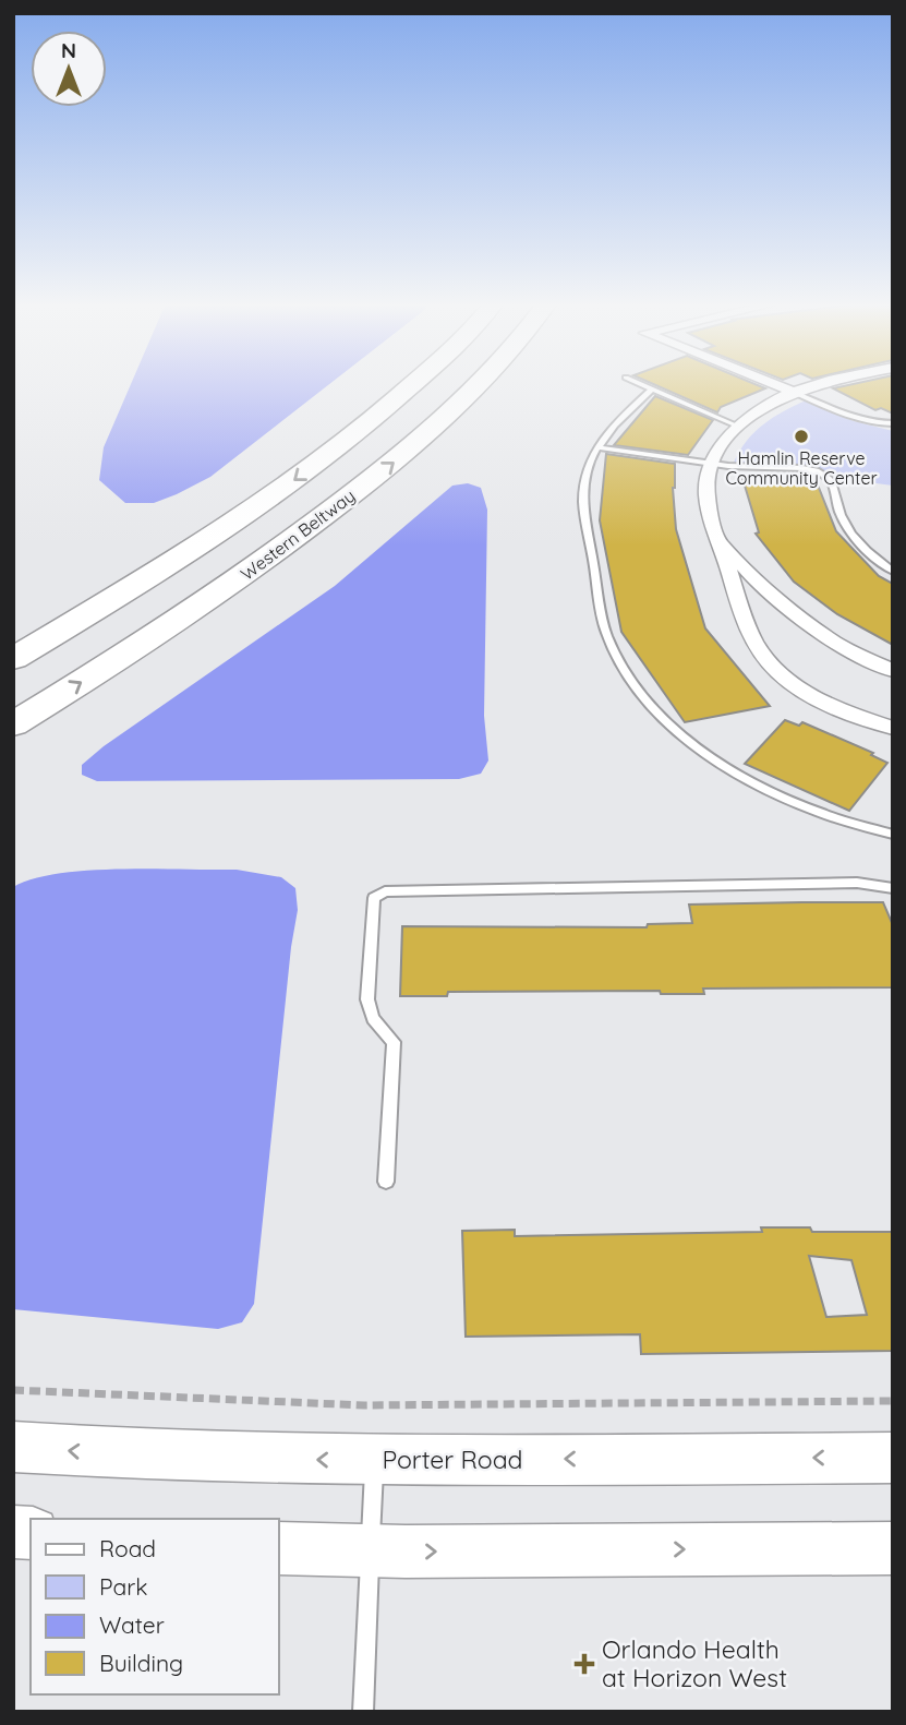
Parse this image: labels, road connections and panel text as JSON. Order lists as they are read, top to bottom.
{
  "streets": {
    "highway": ["Western Beltway"],
    "street": ["Porter Road"]
  },
  "places": {
    "other": ["Hamlin Reserve Community Center"],
    "health": ["Orlando Health at Horizon West"]
  },
  "legend": [
    "Road",
    "Park",
    "Water",
    "Building"
  ],
  "north": "top"
}
